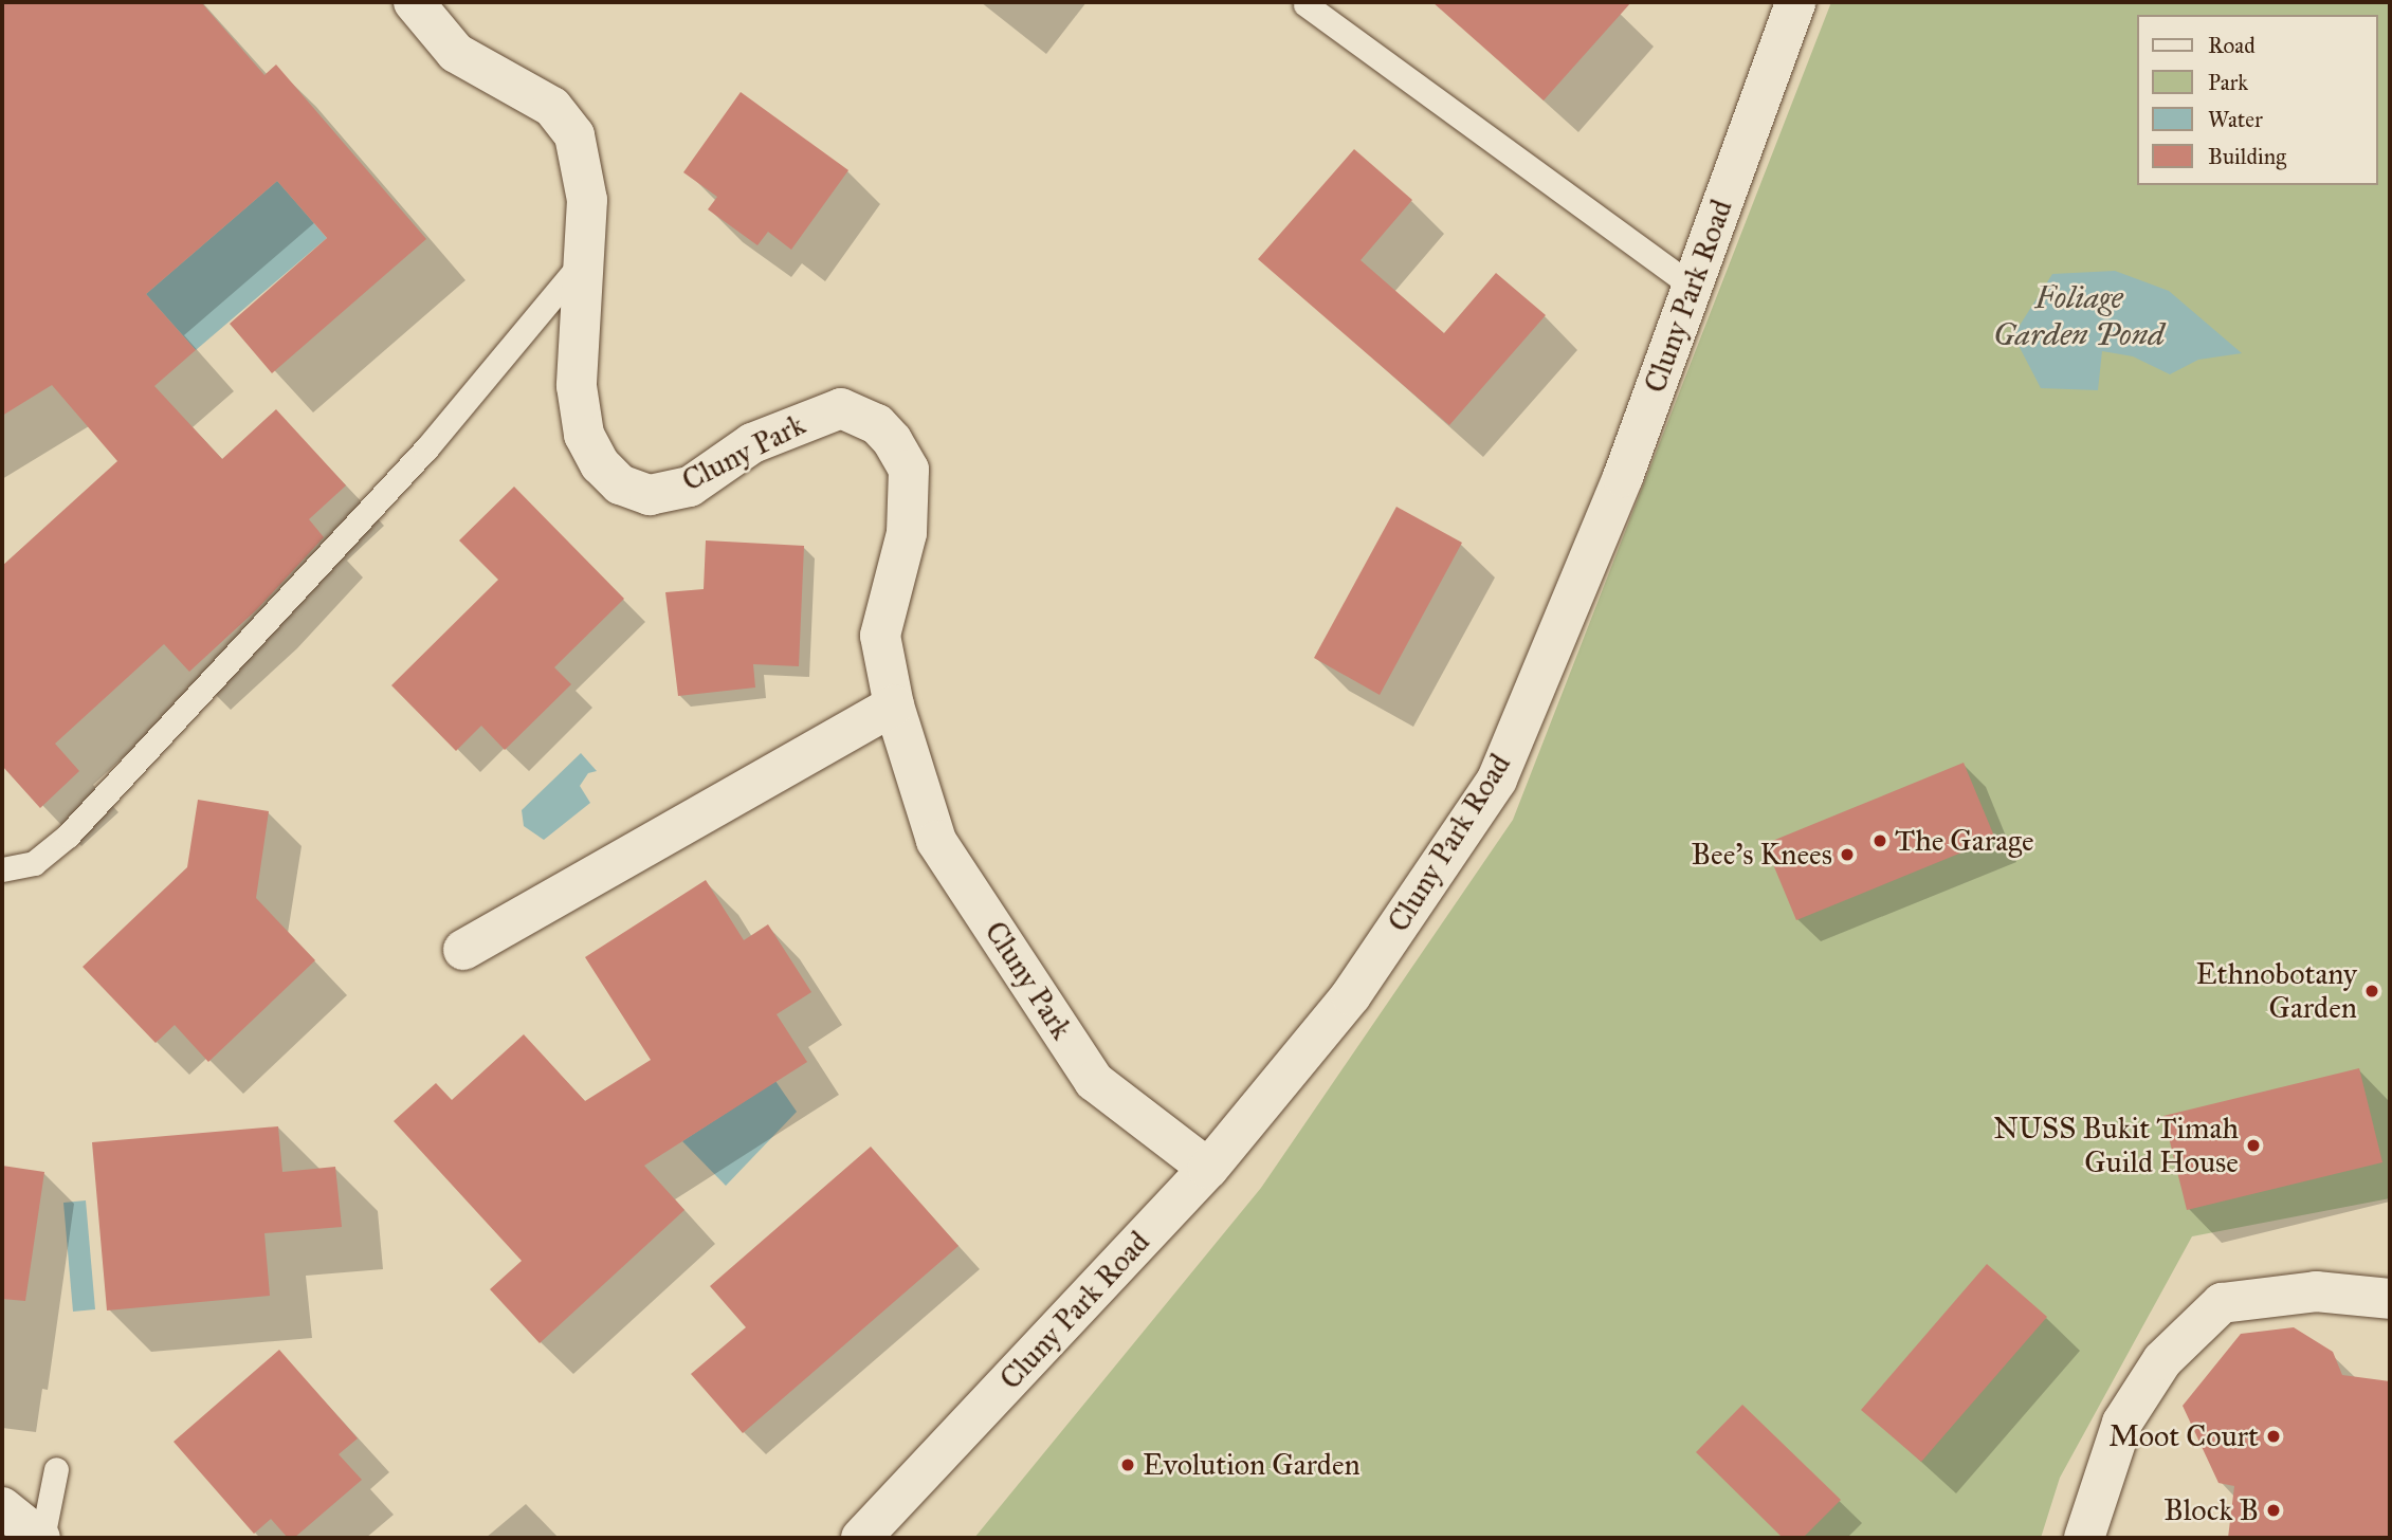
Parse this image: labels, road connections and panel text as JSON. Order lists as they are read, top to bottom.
{
  "streets": {
    "street": ["Cluny Park Road", "Cluny Park"]
  },
  "crossings": [
    ["Cluny Park Road", "Cluny Park"]
  ],
  "water": ["Foliage Garden Pond"],
  "places": [
    "The Garage",
    "Bee's Knees",
    "Ethnobotany Garden",
    "NUSS Bukit Timah Guild House",
    "Moot Court",
    "Evolution Garden",
    "Block B"
  ],
  "legend": [
    "Road",
    "Park",
    "Water",
    "Building"
  ]
}
